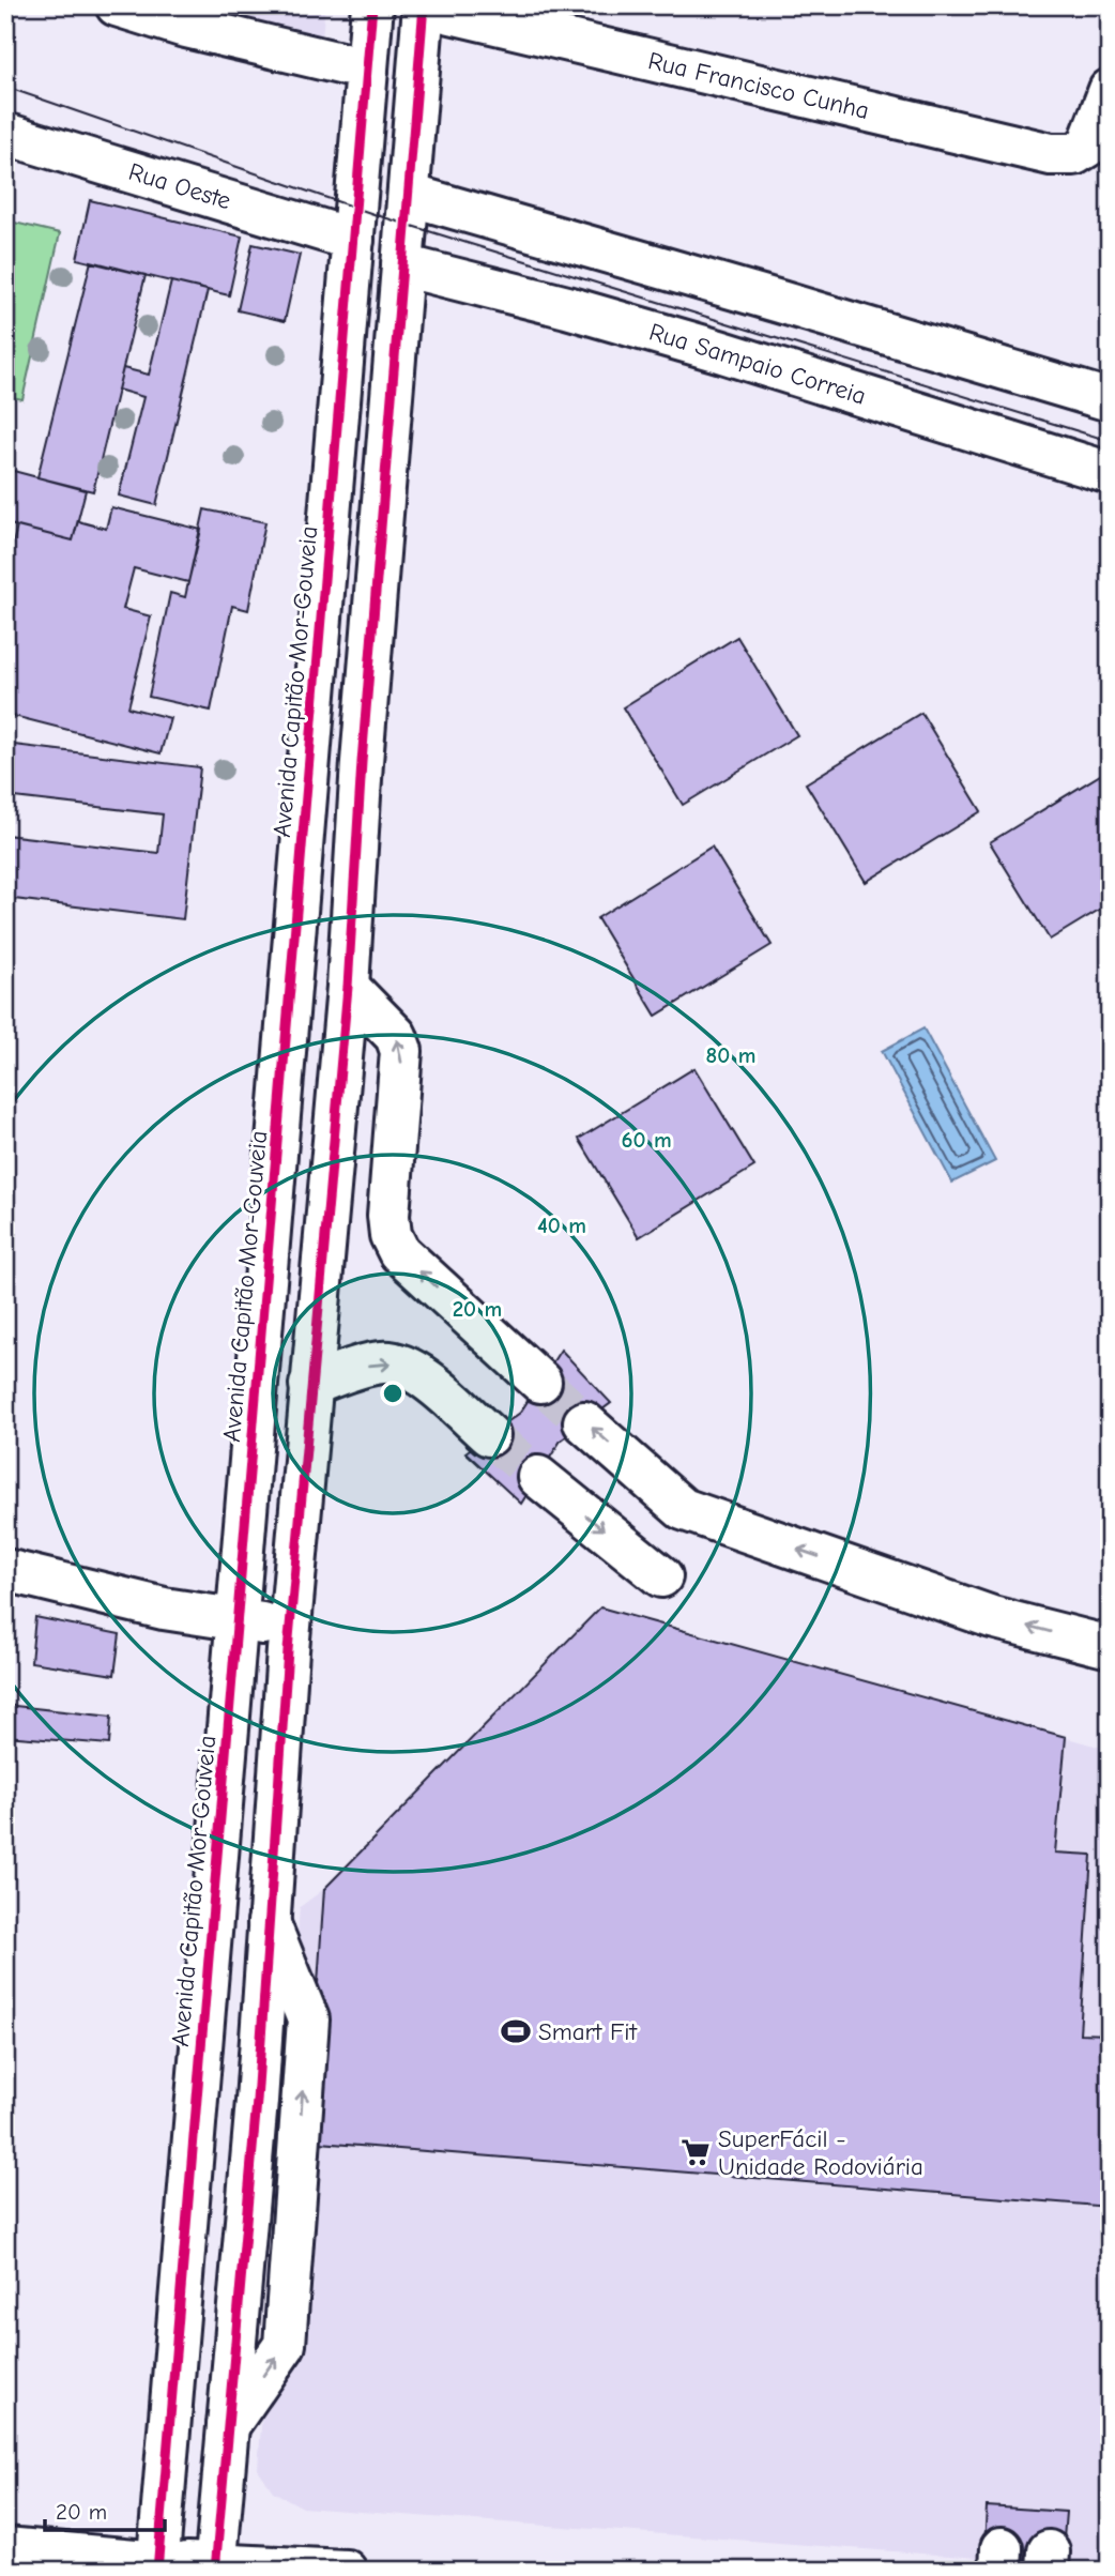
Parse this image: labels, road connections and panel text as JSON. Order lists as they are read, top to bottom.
{
  "streets": {
    "main road": [
      "Rua Francisco Cunha",
      "Rua Oeste",
      "Rua Sampaio Correia",
      "Avenida Capitão Mor-Gouveia"
    ]
  },
  "crossings": [
    ["Rua Oeste", "Avenida Capitão Mor-Gouveia"]
  ],
  "places": {
    "sports": ["Smart Fit"],
    "supermarket": ["SuperFácil - Unidade Rodoviária"]
  },
  "scale_bar": "20 m",
  "rings": [
    "80 m",
    "60 m",
    "40 m",
    "20 m"
  ]
}
